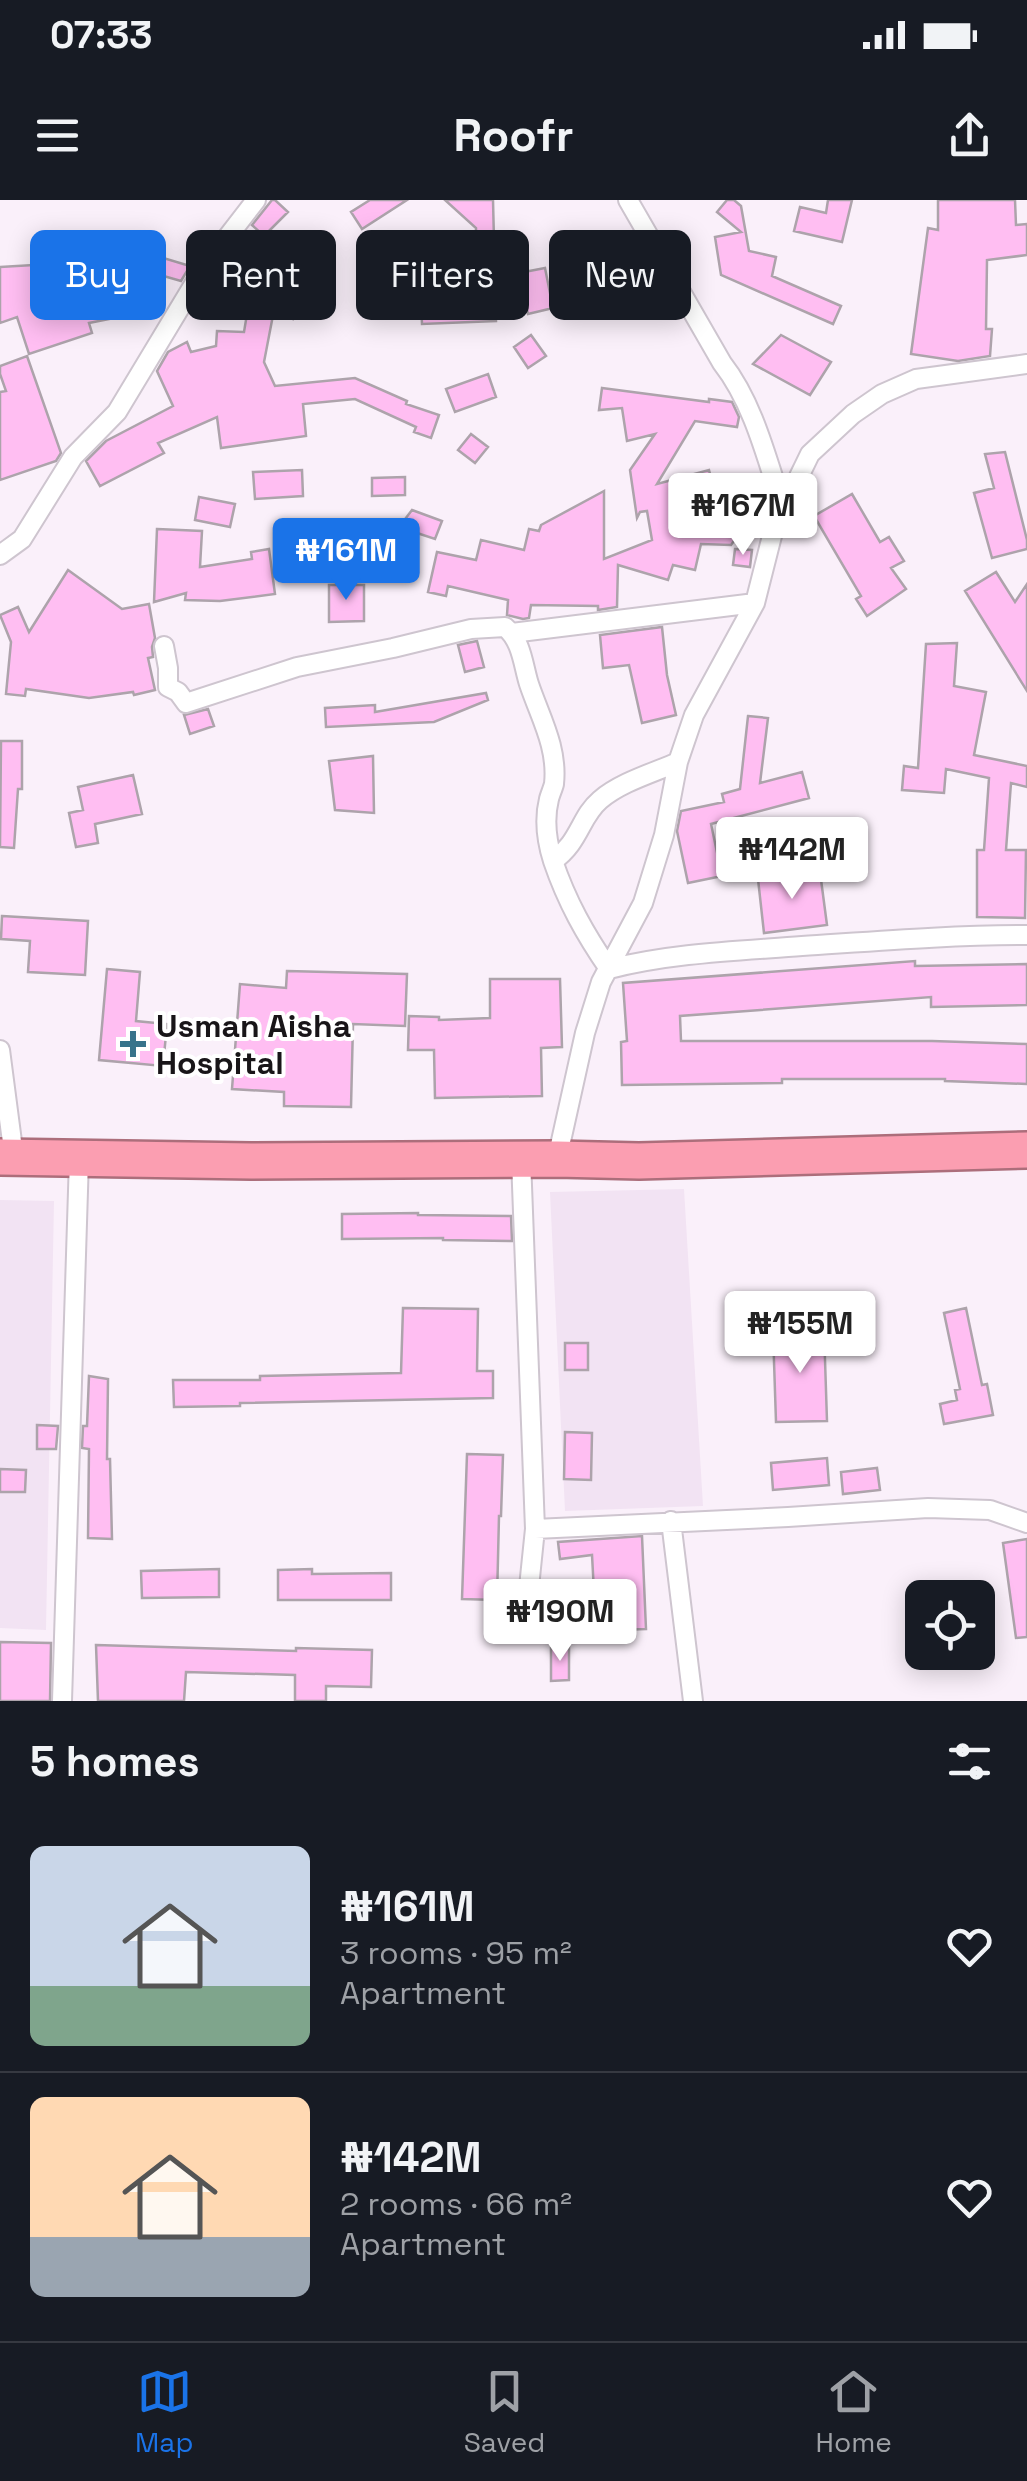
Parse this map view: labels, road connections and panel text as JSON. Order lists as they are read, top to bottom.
{
  "places": {
    "health": ["Usman Aisha Hospital"]
  },
  "page": {
    "status": "07:33",
    "header": "Roofr",
    "chip": [
      "Buy",
      "Rent",
      "Filters",
      "New"
    ],
    "price": [
      "₦167M",
      "₦161M",
      "₦142M",
      "₦155M",
      "₦190M"
    ],
    "heading": "5 homes",
    "list": [
      {
        "name": "₦161M",
        "note": "3 rooms · 95 m² · Apartment"
      },
      {
        "name": "₦142M",
        "note": "2 rooms · 66 m² · Apartment"
      }
    ],
    "tabs": ["Map", "Saved", "Home"]
  }
}
